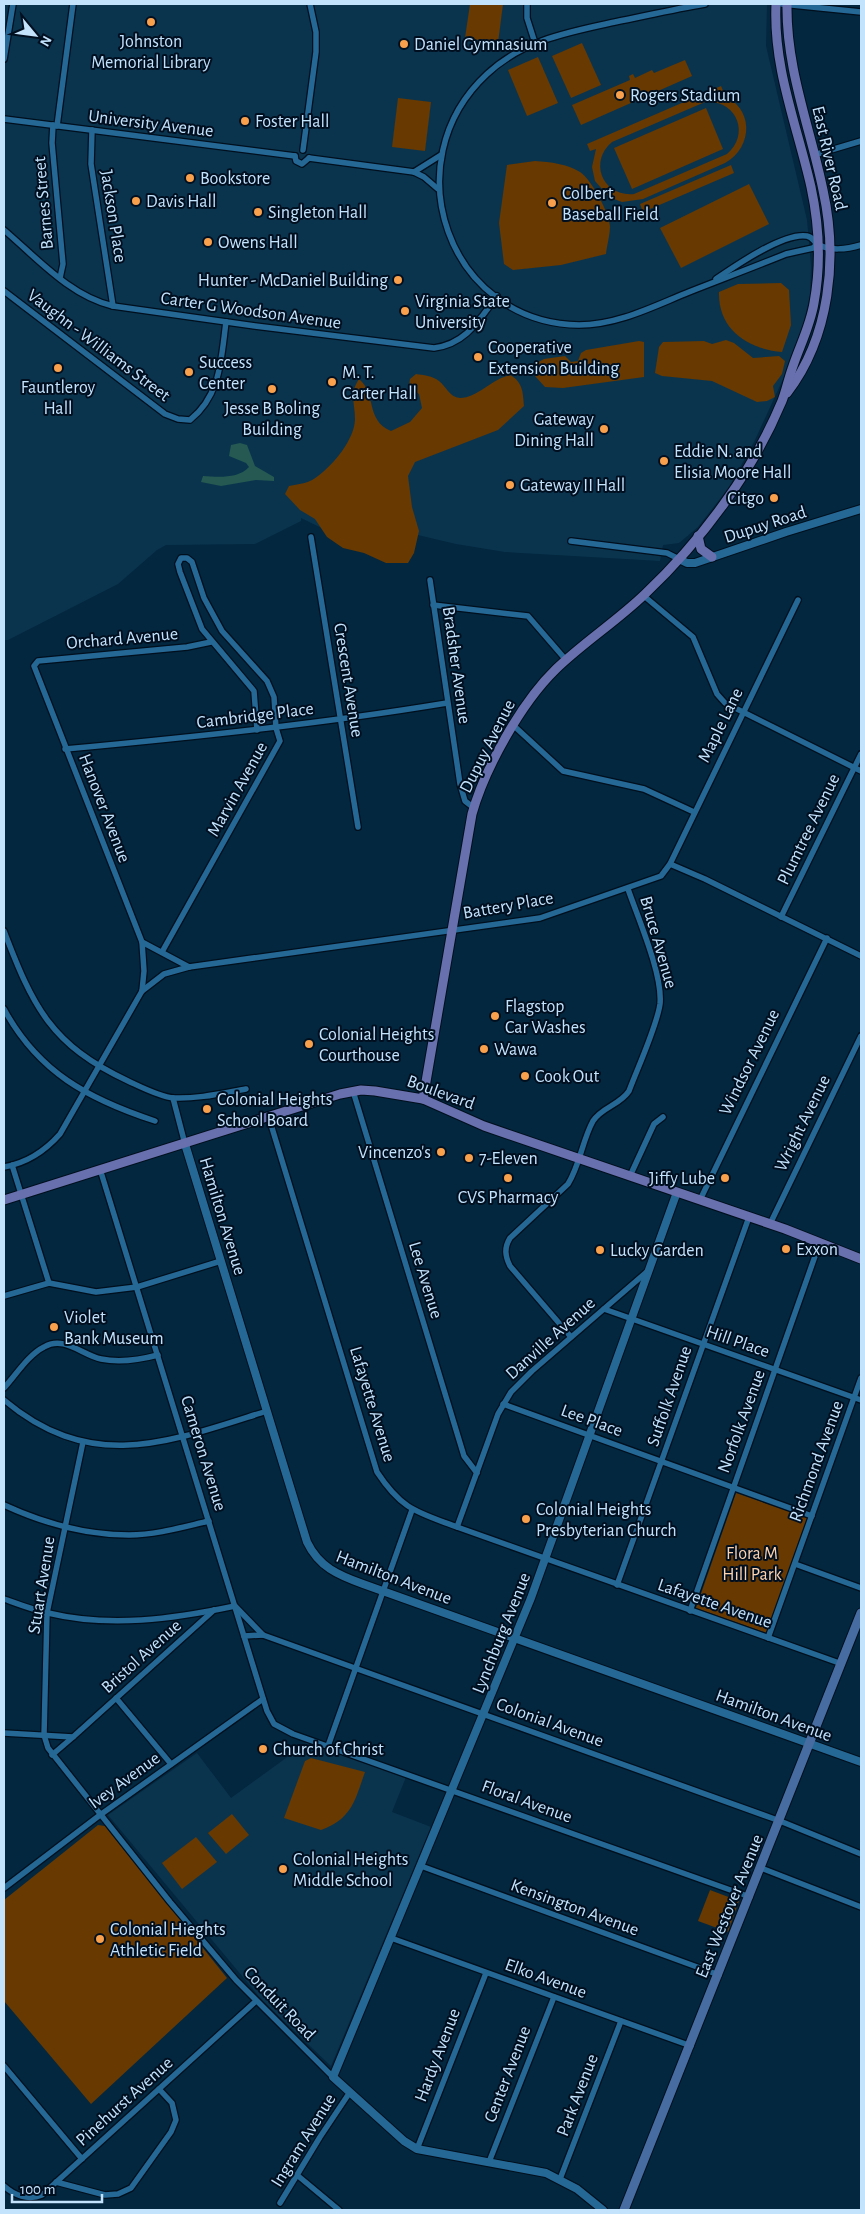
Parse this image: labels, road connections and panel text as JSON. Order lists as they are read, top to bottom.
{
  "streets": {
    "main road": [
      "East River Road",
      "Dupuy Avenue",
      "Boulevard",
      "East Westover Avenue"
    ],
    "street": [
      "University Avenue",
      "Barnes Street",
      "Jackson Place",
      "Carter G Woodson Avenue",
      "Vaughn - Williams Street",
      "Dupuy Road",
      "Orchard Avenue",
      "Bradsher Avenue",
      "Crescent Avenue",
      "Cambridge Place",
      "Maple Lane",
      "Marvin Avenue",
      "Hanover Avenue",
      "Plumtree Avenue",
      "Battery Place",
      "Bruce Avenue",
      "Windsor Avenue",
      "Wright Avenue",
      "Hamilton Avenue",
      "Lee Avenue",
      "Danville Avenue",
      "Hill Place",
      "Suffolk Avenue",
      "Lafayette Avenue",
      "Lee Place",
      "Norfolk Avenue",
      "Cameron Avenue",
      "Richmond Avenue",
      "Stuart Avenue",
      "Lynchburg Avenue",
      "Bristol Avenue",
      "Colonial Avenue",
      "Ivey Avenue",
      "Floral Avenue",
      "Kensington Avenue",
      "Elko Avenue",
      "Conduit Road",
      "Hardy Avenue",
      "Center Avenue",
      "Park Avenue",
      "Pinehurst Avenue",
      "Ingram Avenue"
    ]
  },
  "crossings": [
    ["University Avenue", "Barnes Street"],
    ["University Avenue", "Jackson Place"],
    ["East River Road", "Dupuy Road"],
    ["East River Road", "Dupuy Avenue"],
    ["Barnes Street", "Carter G Woodson Avenue"],
    ["Jackson Place", "Carter G Woodson Avenue"],
    ["Carter G Woodson Avenue", "Vaughn - Williams Street"],
    ["Dupuy Road", "Dupuy Avenue"],
    ["Orchard Avenue", "Marvin Avenue"],
    ["Orchard Avenue", "Hanover Avenue"],
    ["Bradsher Avenue", "Cambridge Place"],
    ["Bradsher Avenue", "Dupuy Avenue"],
    ["Crescent Avenue", "Cambridge Place"],
    ["Cambridge Place", "Marvin Avenue"],
    ["Cambridge Place", "Hanover Avenue"],
    ["Maple Lane", "Battery Place"],
    ["Dupuy Avenue", "Battery Place"],
    ["Dupuy Avenue", "Boulevard"],
    ["Battery Place", "Bruce Avenue"],
    ["Bruce Avenue", "Boulevard"],
    ["Bruce Avenue", "Danville Avenue"],
    ["Windsor Avenue", "Boulevard"],
    ["Boulevard", "Wright Avenue"],
    ["Boulevard", "Hamilton Avenue"],
    ["Boulevard", "Lee Avenue"],
    ["Boulevard", "Suffolk Avenue"],
    ["Boulevard", "Lafayette Avenue"],
    ["Boulevard", "Norfolk Avenue"],
    ["Boulevard", "Cameron Avenue"],
    ["Boulevard", "Lynchburg Avenue"],
    ["Hamilton Avenue", "Lynchburg Avenue"],
    ["Hamilton Avenue", "East Westover Avenue"],
    ["Lee Avenue", "Danville Avenue"],
    ["Danville Avenue", "Hill Place"],
    ["Danville Avenue", "Lafayette Avenue"],
    ["Danville Avenue", "Lee Place"],
    ["Danville Avenue", "Lynchburg Avenue"],
    ["Hill Place", "Suffolk Avenue"],
    ["Hill Place", "Norfolk Avenue"],
    ["Hill Place", "Richmond Avenue"],
    ["Hill Place", "Lynchburg Avenue"],
    ["Suffolk Avenue", "Lafayette Avenue"],
    ["Suffolk Avenue", "Lee Place"],
    ["Lafayette Avenue", "Norfolk Avenue"],
    ["Lafayette Avenue", "Richmond Avenue"],
    ["Lafayette Avenue", "Lynchburg Avenue"],
    ["Lafayette Avenue", "East Westover Avenue"],
    ["Lee Place", "Norfolk Avenue"],
    ["Lee Place", "Richmond Avenue"],
    ["Lee Place", "Lynchburg Avenue"],
    ["Cameron Avenue", "Colonial Avenue"],
    ["Cameron Avenue", "Ivey Avenue"],
    ["Cameron Avenue", "Floral Avenue"],
    ["Stuart Avenue", "Conduit Road"],
    ["Lynchburg Avenue", "Colonial Avenue"],
    ["Lynchburg Avenue", "Floral Avenue"],
    ["Lynchburg Avenue", "Kensington Avenue"],
    ["Lynchburg Avenue", "Elko Avenue"],
    ["Lynchburg Avenue", "Conduit Road"],
    ["Bristol Avenue", "Conduit Road"],
    ["Colonial Avenue", "East Westover Avenue"],
    ["Ivey Avenue", "Conduit Road"],
    ["Floral Avenue", "East Westover Avenue"],
    ["East Westover Avenue", "Kensington Avenue"],
    ["East Westover Avenue", "Elko Avenue"],
    ["Elko Avenue", "Hardy Avenue"],
    ["Elko Avenue", "Center Avenue"],
    ["Elko Avenue", "Park Avenue"],
    ["Conduit Road", "Hardy Avenue"],
    ["Conduit Road", "Center Avenue"],
    ["Conduit Road", "Park Avenue"],
    ["Conduit Road", "Pinehurst Avenue"],
    ["Conduit Road", "Ingram Avenue"]
  ],
  "parks": ["Flora M Hill Park"],
  "places": [
    "Johnston Memorial Library",
    "Daniel Gymnasium",
    "Rogers Stadium",
    "Foster Hall",
    "Bookstore",
    "Davis Hall",
    "Colbert Baseball Field",
    "Singleton Hall",
    "Owens Hall",
    "Hunter - McDaniel Building",
    "Virginia State University",
    "Cooperative Extension Building",
    "Fauntleroy Hall",
    "Success Center",
    "M. T. Carter Hall",
    "Jesse B Boling Building",
    "Gateway Dining Hall",
    "Eddie N. and Elisia Moore Hall",
    "Gateway II Hall",
    "Citgo",
    "Flagstop Car Washes",
    "Colonial Heights Courthouse",
    "Wawa",
    "Cook Out",
    "Colonial Heights School Board",
    "Vincenzo's",
    "7-Eleven",
    "CVS Pharmacy",
    "Jiffy Lube",
    "Exxon",
    "Lucky Garden",
    "Violet Bank Museum",
    "Colonial Heights Presbyterian Church",
    "Church of Christ",
    "Colonial Heights Middle School",
    "Colonial Hieghts Athletic Field"
  ],
  "scale_bar": "100 m",
  "north": "bottom right"
}
